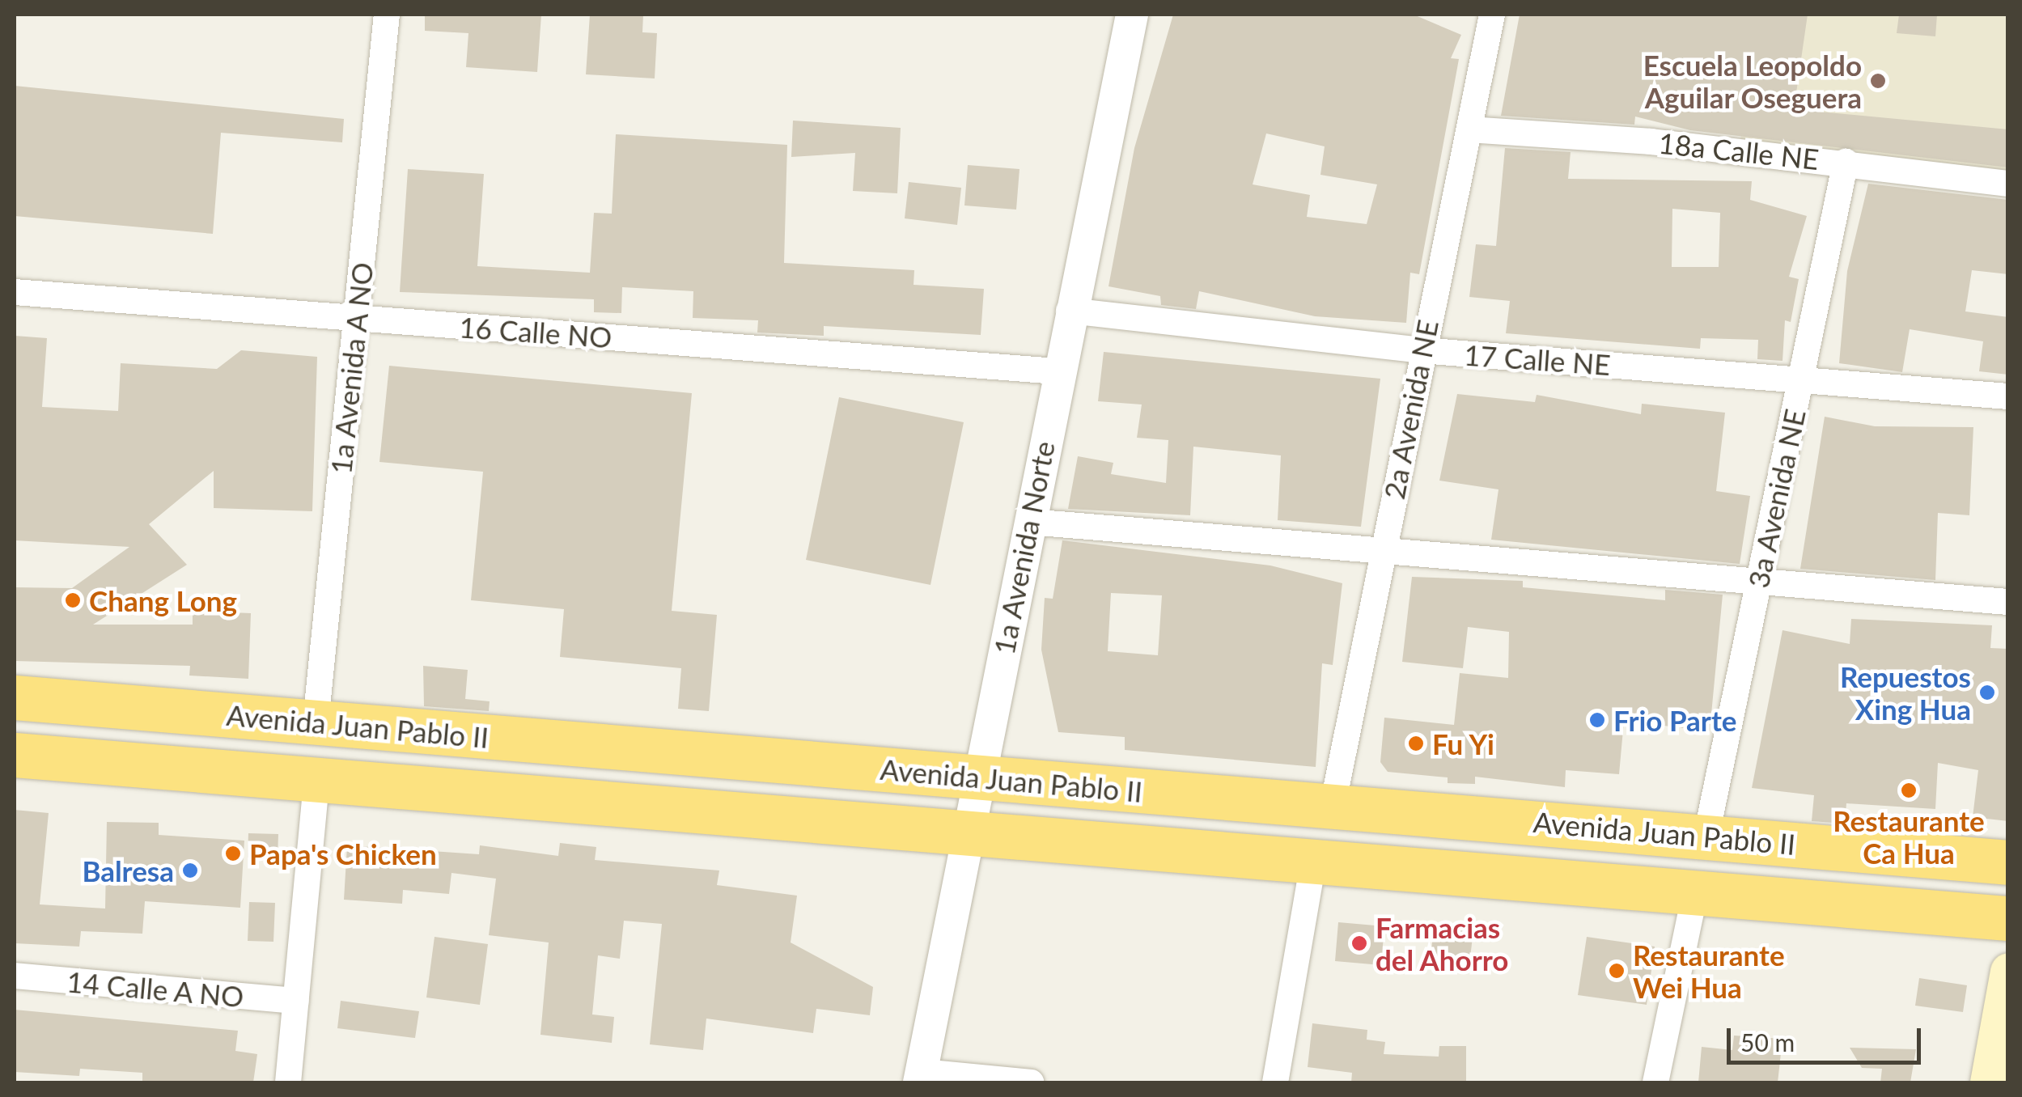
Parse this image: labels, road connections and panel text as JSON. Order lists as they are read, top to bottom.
{
  "streets": {
    "highway": ["Avenida Juan Pablo II"],
    "street": [
      "18a Calle NE",
      "16 Calle NO",
      "17 Calle NE",
      "1a Avenida A NO",
      "2a Avenida NE",
      "3a Avenida NE",
      "1a Avenida Norte",
      "14 Calle A NO"
    ]
  },
  "crossings": [
    ["18a Calle NE", "2a Avenida NE"],
    ["18a Calle NE", "3a Avenida NE"],
    ["16 Calle NO", "1a Avenida A NO"],
    ["16 Calle NO", "1a Avenida Norte"],
    ["17 Calle NE", "2a Avenida NE"],
    ["17 Calle NE", "3a Avenida NE"],
    ["17 Calle NE", "1a Avenida Norte"],
    ["1a Avenida A NO", "Avenida Juan Pablo II"],
    ["2a Avenida NE", "Avenida Juan Pablo II"],
    ["3a Avenida NE", "Avenida Juan Pablo II"],
    ["1a Avenida Norte", "Avenida Juan Pablo II"]
  ],
  "places": [
    "Escuela Leopoldo Aguilar Oseguera",
    "Chang Long",
    "Repuestos Xing Hua",
    "Frio Parte",
    "Fu Yi",
    "Restaurante Ca Hua",
    "Papa's Chicken",
    "Balresa",
    "Farmacias del Ahorro",
    "Restaurante Wei Hua"
  ],
  "scale_bar": "50 m"
}
